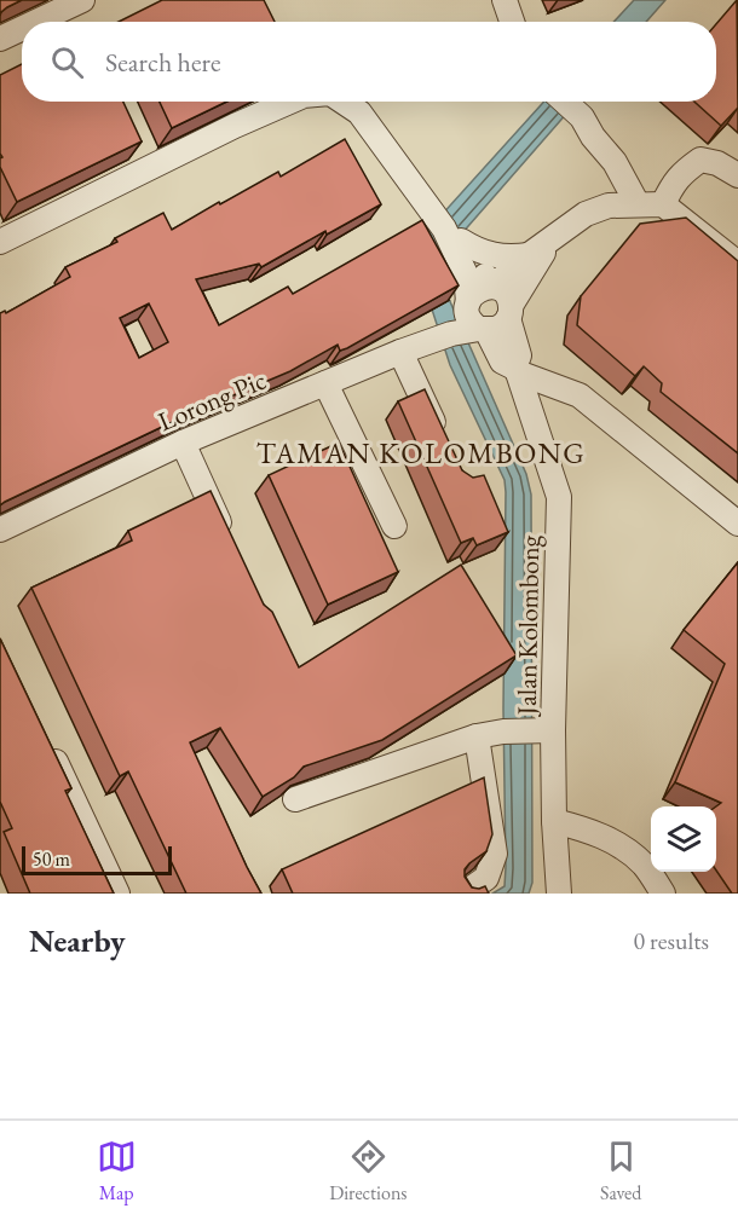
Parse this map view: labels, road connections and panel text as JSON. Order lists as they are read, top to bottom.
{
  "streets": {
    "street": ["Lorong Pic", "Jalan Kolombong"]
  },
  "crossings": [
    ["Lorong Pic", "Jalan Kolombong"]
  ],
  "districts": ["TAMAN KOLOMBONG"],
  "scale_bar": "50 m",
  "page": {
    "search": "Search here",
    "scale": "50 m",
    "heading": ["Nearby", "0 results"],
    "nav": ["Map", "Directions", "Saved"]
  }
}
